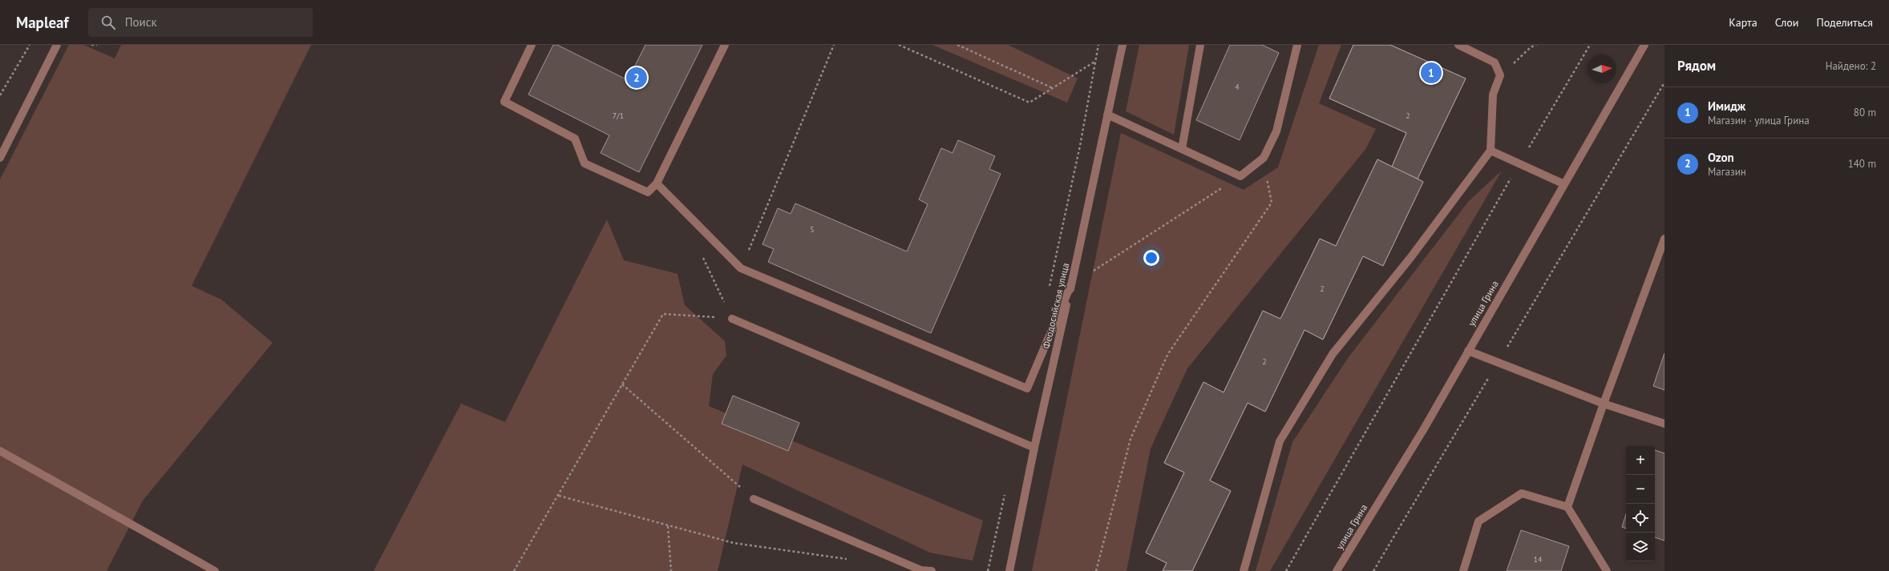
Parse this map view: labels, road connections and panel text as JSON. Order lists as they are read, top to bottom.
{
  "streets": {
    "street": ["улица Грина", "Феодосийская улица"]
  },
  "house_numbers": [
    "4",
    "7/1",
    "2",
    "5",
    "2",
    "2",
    "14"
  ],
  "north": "right",
  "page": {
    "header": "Mapleaf",
    "search": "Поиск",
    "nav": ["Карта", "Слои", "Поделиться"],
    "heading": ["Рядом", "Найдено: 2"],
    "pins": ["1", "2"],
    "list": [
      {
        "mark": "1",
        "name": "Имидж",
        "note": "Магазин · улица Грина",
        "value": "80 m"
      },
      {
        "mark": "2",
        "name": "Ozon",
        "note": "Магазин",
        "value": "140 m"
      }
    ],
    "map_buttons": ["+", "−"]
  }
}
